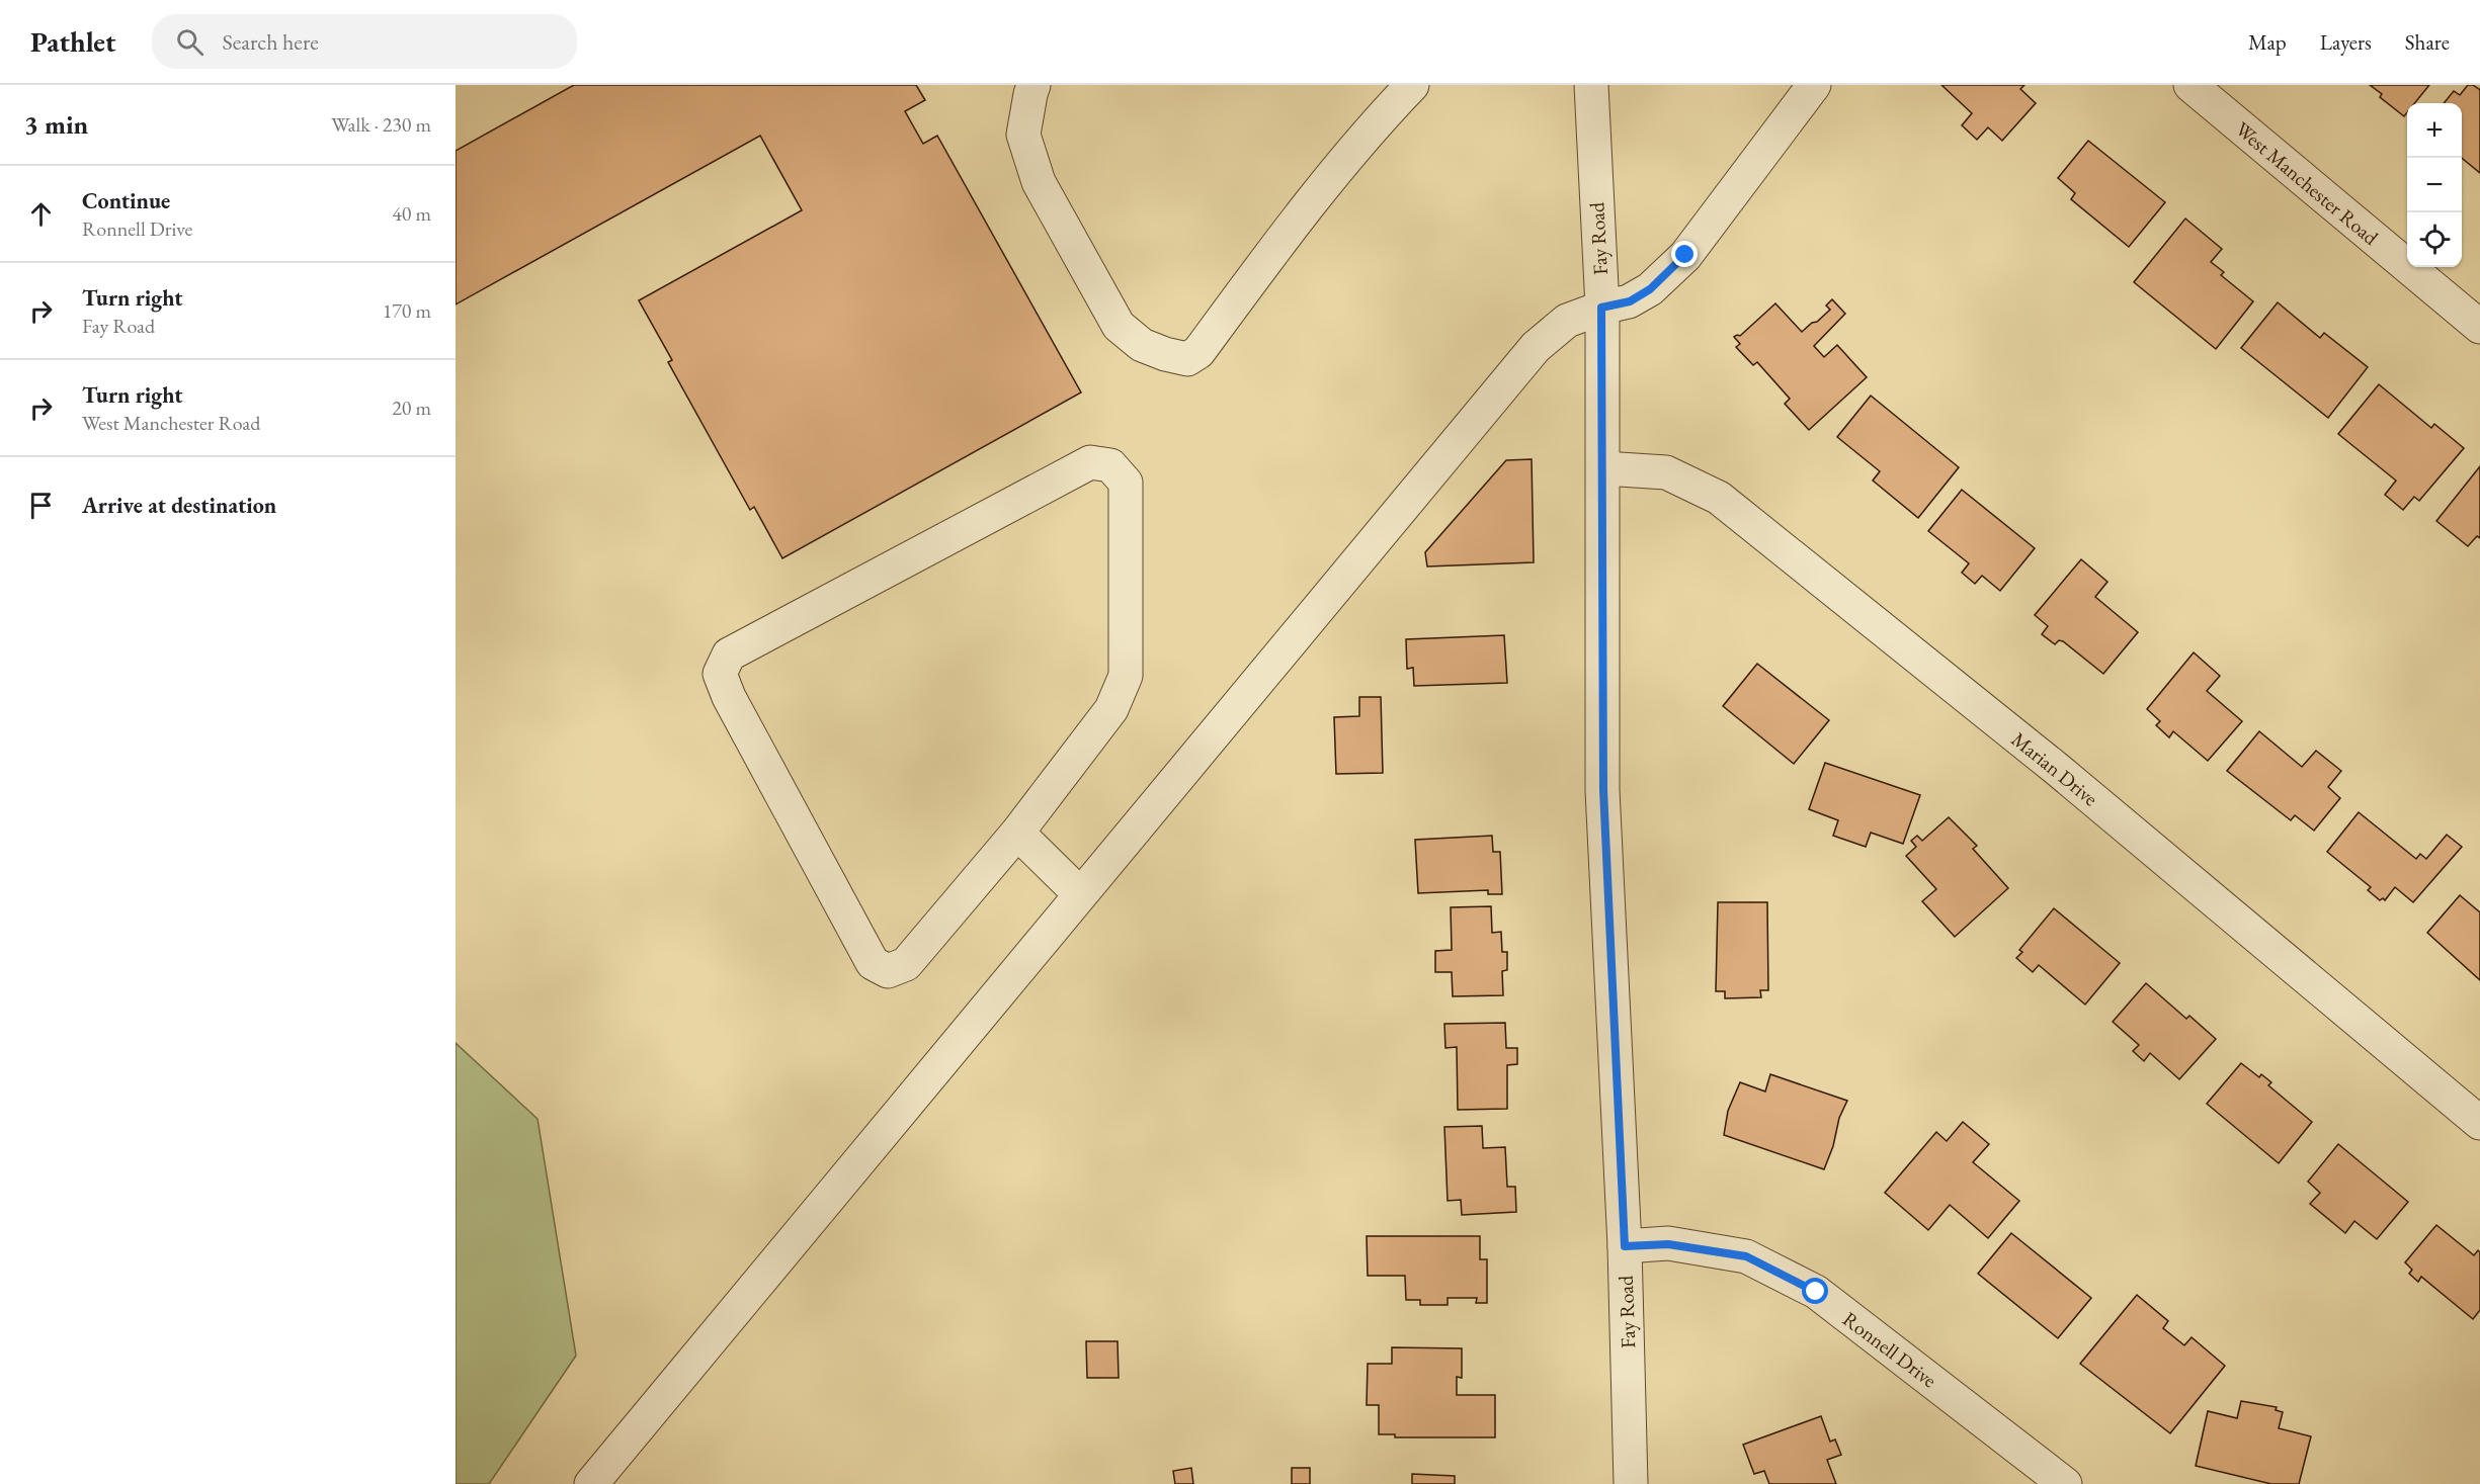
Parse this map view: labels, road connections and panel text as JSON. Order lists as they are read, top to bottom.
{
  "streets": {
    "street": [
      "West Manchester Road",
      "Fay Road",
      "Marian Drive",
      "Ronnell Drive"
    ]
  },
  "crossings": [
    ["Fay Road", "Marian Drive"],
    ["Fay Road", "Ronnell Drive"]
  ],
  "page": {
    "header": "Pathlet",
    "search": "Search here",
    "nav": ["Map", "Layers", "Share"],
    "heading": ["3 min", "Walk · 230 m"],
    "map_buttons": ["+", "−"],
    "list": [
      ["Continue", "Ronnell Drive", "40 m"],
      ["Turn right", "Fay Road", "170 m"],
      ["Turn right", "West Manchester Road", "20 m"],
      "Arrive at destination"
    ]
  }
}
